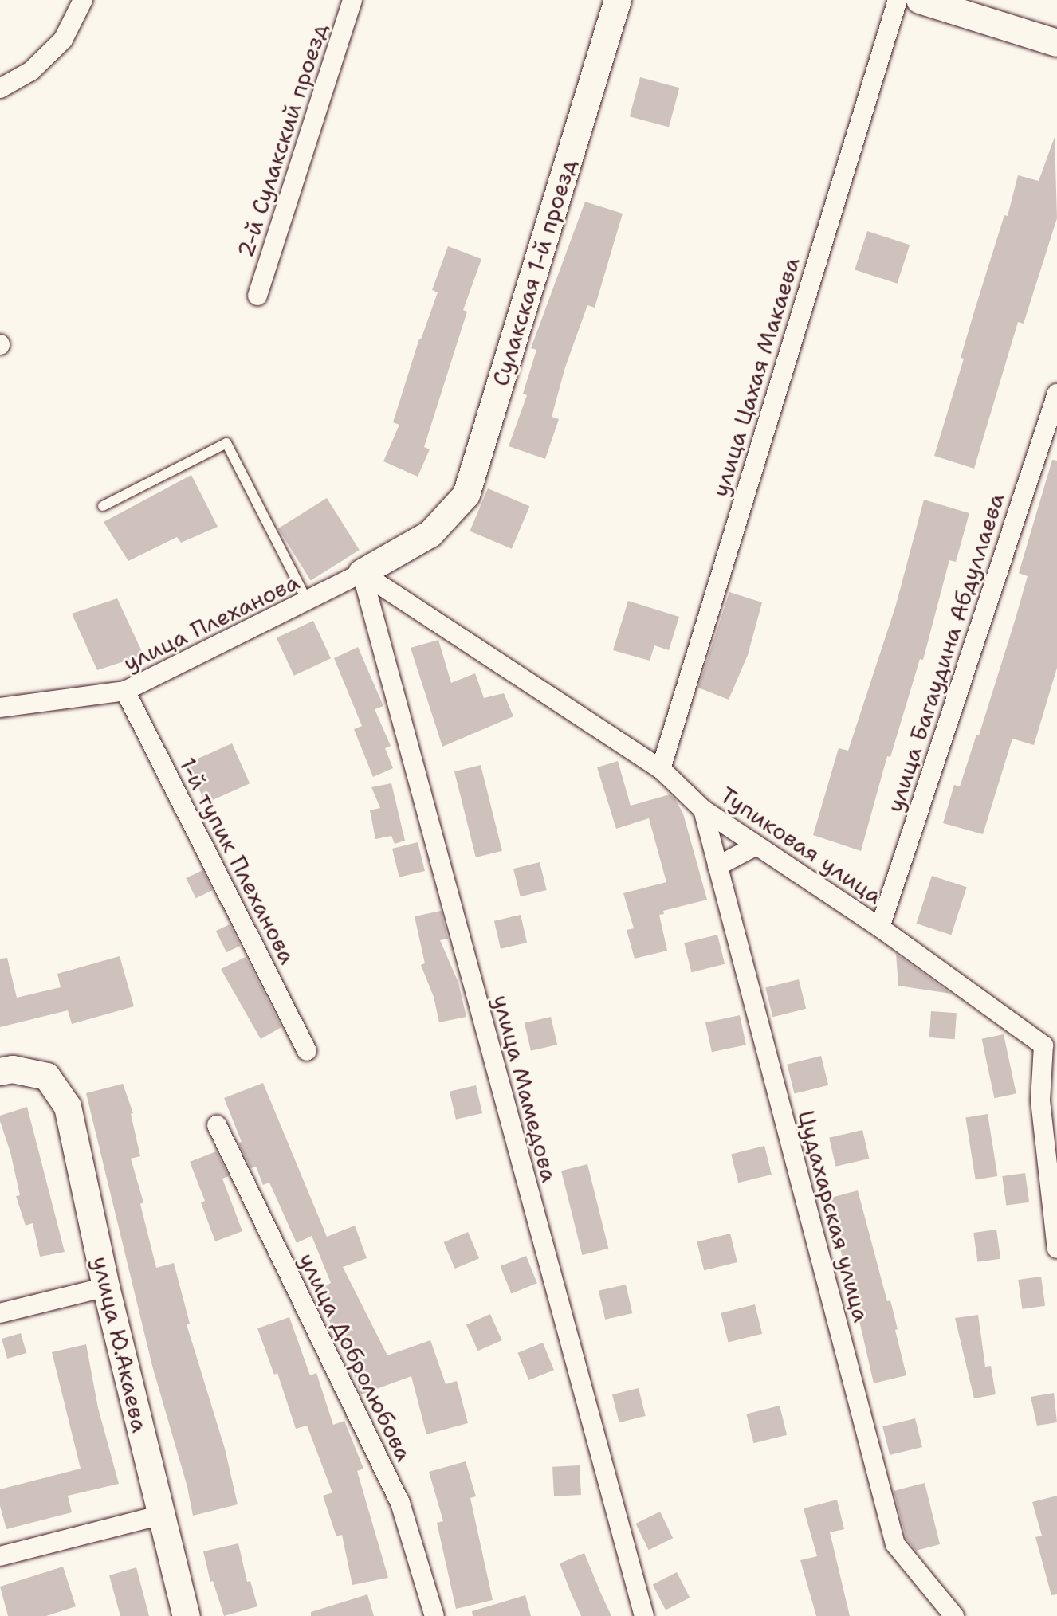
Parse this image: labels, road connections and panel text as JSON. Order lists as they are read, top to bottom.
{
  "streets": {
    "street": [
      "2-й Сулакский проезд",
      "Сулакская 1-й проезд",
      "улица Цахая Макаева",
      "улица Плеханова",
      "улица Багаудина Абдуллаева",
      "Тупиковая улица",
      "1-й тупик Плеханова",
      "улица Мамедова",
      "Цудахарская улица",
      "улица Ю.Акаева",
      "улица Добролюбова"
    ]
  },
  "crossings": [
    ["Сулакская 1-й проезд", "улица Плеханова"],
    ["Сулакская 1-й проезд", "Тупиковая улица"],
    ["Сулакская 1-й проезд", "улица Мамедова"],
    ["улица Цахая Макаева", "Тупиковая улица"],
    ["улица Плеханова", "Тупиковая улица"],
    ["улица Плеханова", "1-й тупик Плеханова"],
    ["улица Плеханова", "улица Мамедова"],
    ["улица Багаудина Абдуллаева", "Тупиковая улица"],
    ["Тупиковая улица", "улица Мамедова"],
    ["Тупиковая улица", "Цудахарская улица"]
  ]
}
